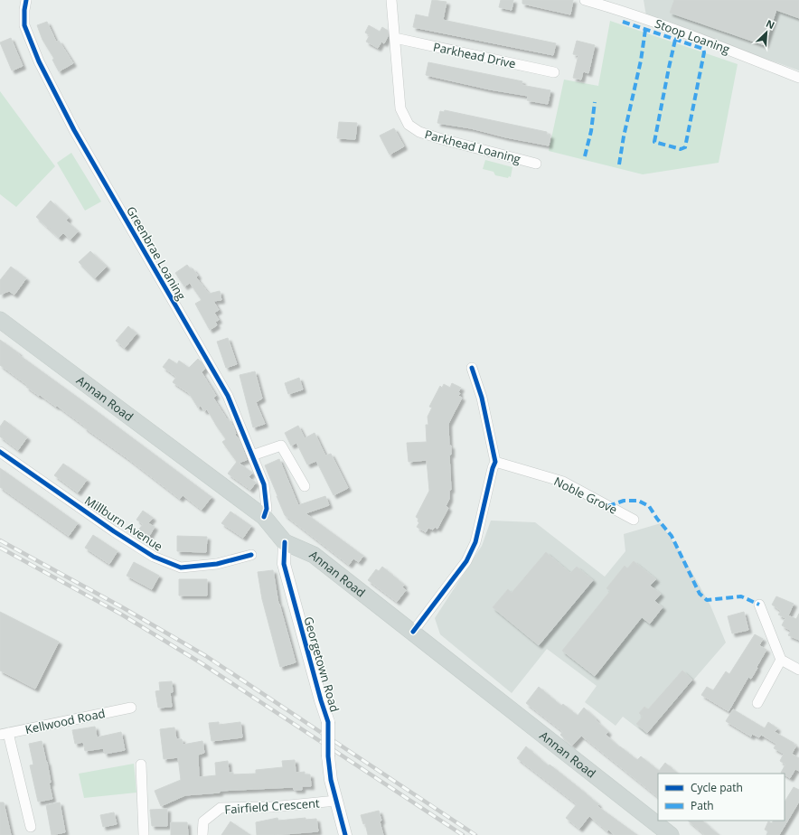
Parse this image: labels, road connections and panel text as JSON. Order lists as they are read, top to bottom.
{
  "streets": {
    "main road": ["Annan Road"],
    "street": [
      "Stoop Loaning",
      "Parkhead Drive",
      "Parkhead Loaning",
      "Greenbrae Loaning",
      "Noble Grove",
      "Millburn Avenue",
      "Georgetown Road",
      "Kellwood Road",
      "Fairfield Crescent"
    ]
  },
  "crossings": [
    ["Parkhead Drive", "Parkhead Loaning"],
    ["Greenbrae Loaning", "Annan Road"],
    ["Annan Road", "Georgetown Road"],
    ["Georgetown Road", "Fairfield Crescent"]
  ],
  "legend": ["Cycle path", "Path"],
  "north": "top right"
}
